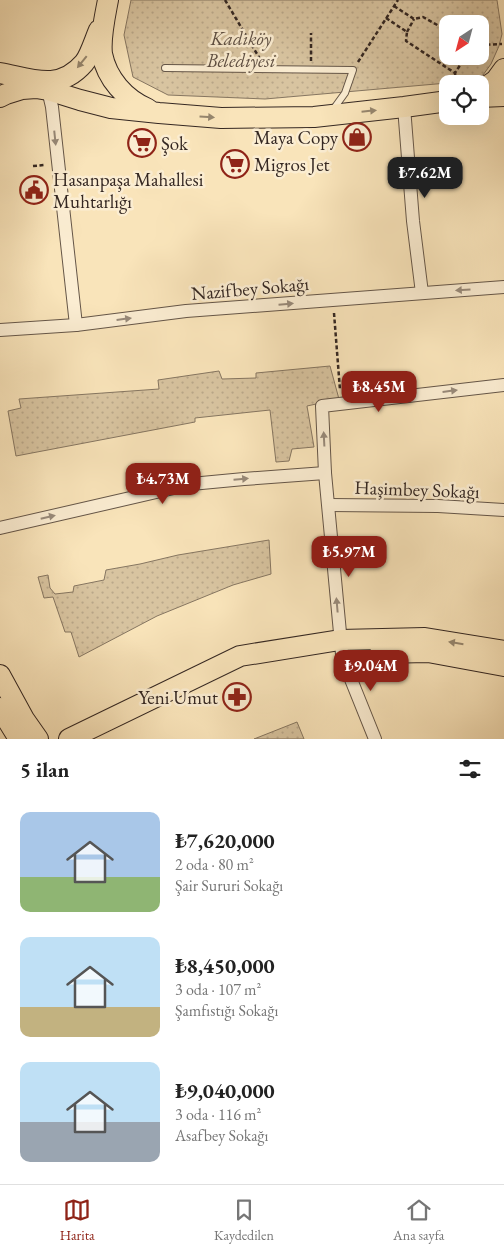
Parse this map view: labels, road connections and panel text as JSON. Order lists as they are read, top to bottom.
{
  "streets": {
    "street": ["Nazifbey Sokağı", "Haşimbey Sokağı"]
  },
  "parks": ["Kadıköy Belediyesi"],
  "places": {
    "shop": ["Maya Copy"],
    "supermarket": ["Şok", "Migros Jet"],
    "public building": ["Hasanpaşa Mahallesi Muhtarlığı"],
    "pharmacy": ["Yeni Umut"]
  },
  "north": "bottom left",
  "page": {
    "price": [
      "₺7.62M",
      "₺8.45M",
      "₺4.73M",
      "₺5.97M",
      "₺9.04M"
    ],
    "heading": "5 ilan",
    "list": [
      {
        "name": "₺7,620,000",
        "note": "2 oda · 80 m² · Şair Sururi Sokağı"
      },
      {
        "name": "₺8,450,000",
        "note": "3 oda · 107 m² · Şamfıstığı Sokağı"
      },
      {
        "name": "₺9,040,000",
        "note": "3 oda · 116 m² · Asafbey Sokağı"
      }
    ],
    "tabs": ["Harita", "Kaydedilen", "Ana sayfa"]
  }
}
